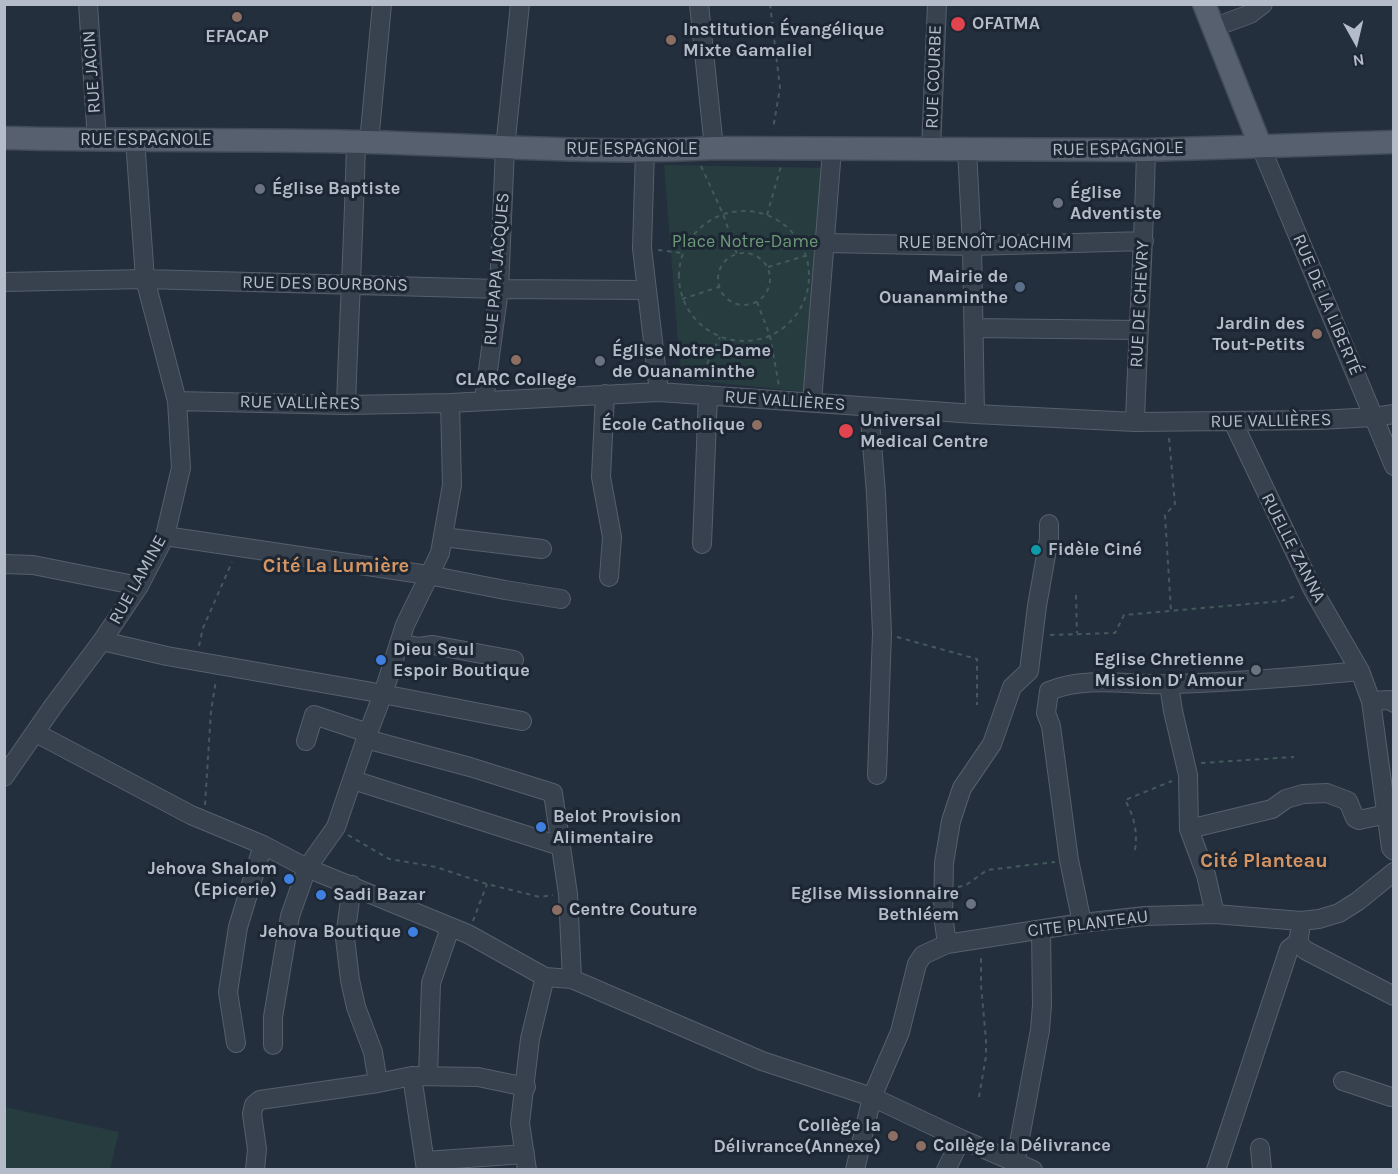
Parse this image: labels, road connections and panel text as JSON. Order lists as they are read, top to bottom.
{
  "streets": {
    "main road": ["RUE ESPAGNOLE"],
    "street": [
      "RUE JACIN",
      "RUE COURBE",
      "RUE BENOÎT JOACHIM",
      "RUE PAPA JACQUES",
      "RUE DES BOURBONS",
      "RUE DE CHEVRY",
      "RUE DE LA LIBERTÉ",
      "RUE VALLIÈRES",
      "RUELLE ZANNA",
      "RUE LAMINE",
      "CITE PLANTEAU"
    ]
  },
  "crossings": [
    ["RUE JACIN", "RUE ESPAGNOLE"],
    ["RUE COURBE", "RUE ESPAGNOLE"],
    ["RUE ESPAGNOLE", "RUE PAPA JACQUES"],
    ["RUE ESPAGNOLE", "RUE DE CHEVRY"],
    ["RUE ESPAGNOLE", "RUE DE LA LIBERTÉ"],
    ["RUE ESPAGNOLE", "RUE LAMINE"],
    ["RUE BENOÎT JOACHIM", "RUE DE CHEVRY"],
    ["RUE PAPA JACQUES", "RUE DES BOURBONS"],
    ["RUE PAPA JACQUES", "RUE VALLIÈRES"],
    ["RUE DES BOURBONS", "RUE LAMINE"],
    ["RUE DE CHEVRY", "RUE VALLIÈRES"],
    ["RUE DE LA LIBERTÉ", "RUE VALLIÈRES"],
    ["RUE VALLIÈRES", "RUELLE ZANNA"],
    ["RUE VALLIÈRES", "RUE LAMINE"]
  ],
  "districts": ["Cité La Lumière", "Cité Planteau"],
  "parks": ["Place Notre-Dame"],
  "places": [
    "EFACAP",
    "OFATMA",
    "Institution Évangélique Mixte Gamaliel",
    "Église Baptiste",
    "Église Adventiste",
    "Mairie de Ouananminthe",
    "Jardin des Tout-Petits",
    "CLARC College",
    "Église Notre-Dame de Ouanaminthe",
    "École Catholique",
    "Universal Medical Centre",
    "Fidèle Ciné",
    "Dieu Seul Espoir Boutique",
    "Eglise Chretienne Mission D' Amour",
    "Belot Provision Alimentaire",
    "Jehova Shalom (Epicerie)",
    "Sadi Bazar",
    "Eglise Missionnaire Bethléem",
    "Centre Couture",
    "Jehova Boutique",
    "Collège la Délivrance(Annexe)",
    "Collège la Délivrance"
  ],
  "north": "bottom"
}
